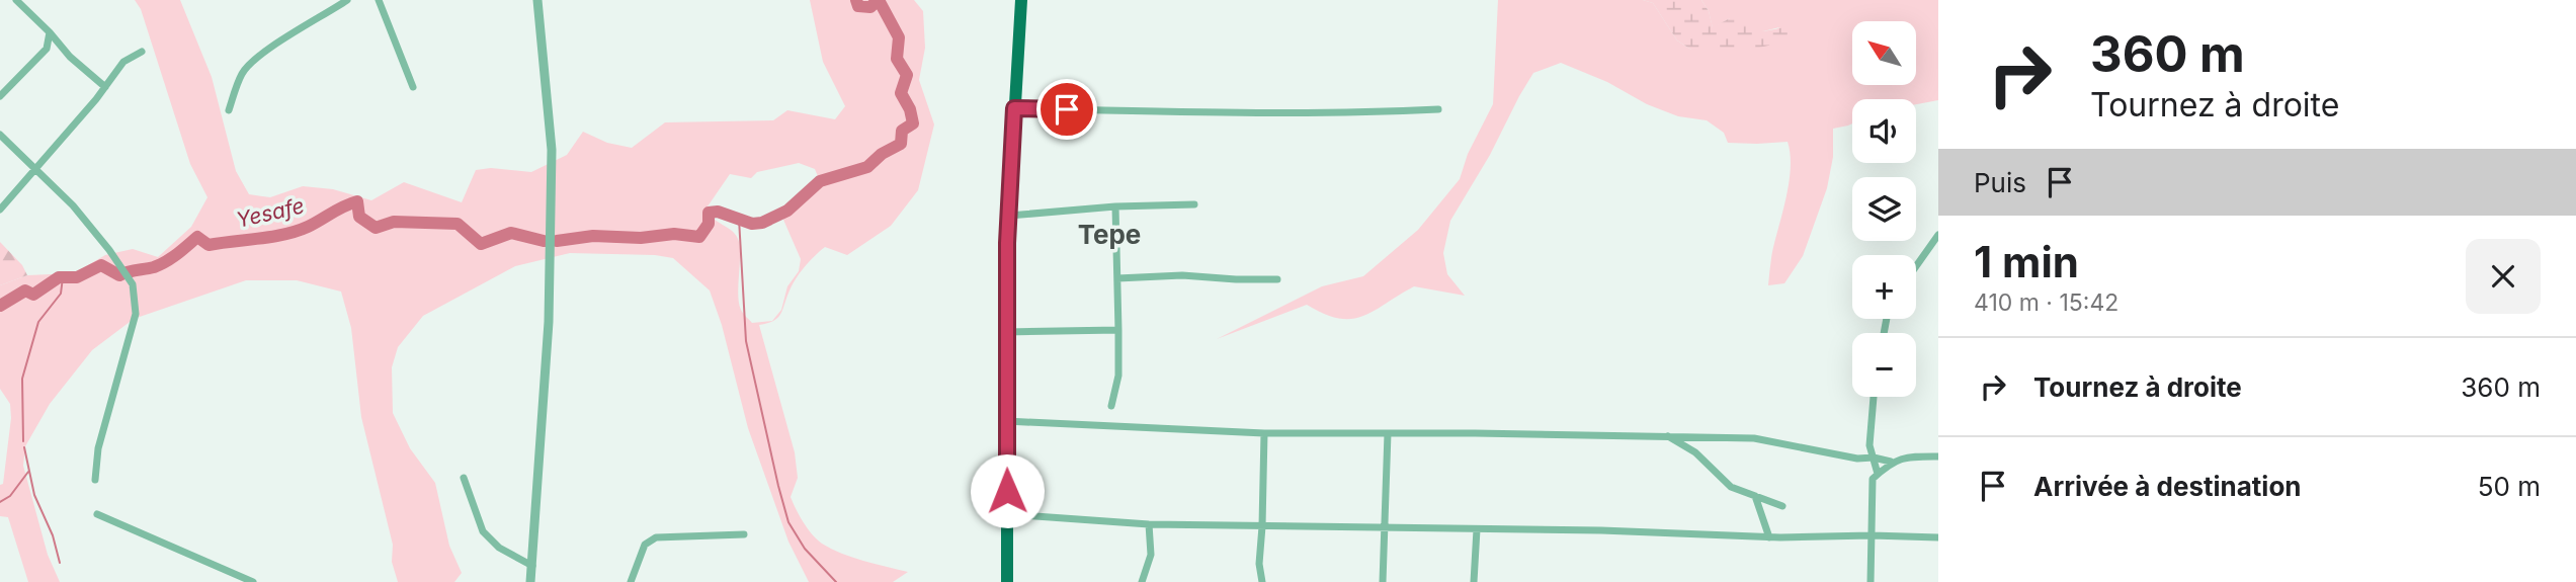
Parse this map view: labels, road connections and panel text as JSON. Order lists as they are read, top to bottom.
{
  "districts": ["Tepe"],
  "water": ["Yesafe"],
  "north": "top left",
  "page": {
    "turn": ["360 m", "Tournez à droite"],
    "map_buttons": ["+", "−"],
    "then": "Puis",
    "heading": ["1 min", "410 m · 15:42"],
    "list": [
      {
        "name": "Tournez à droite",
        "value": "360 m"
      },
      {
        "name": "Arrivée à destination",
        "value": "50 m"
      }
    ]
  }
}
